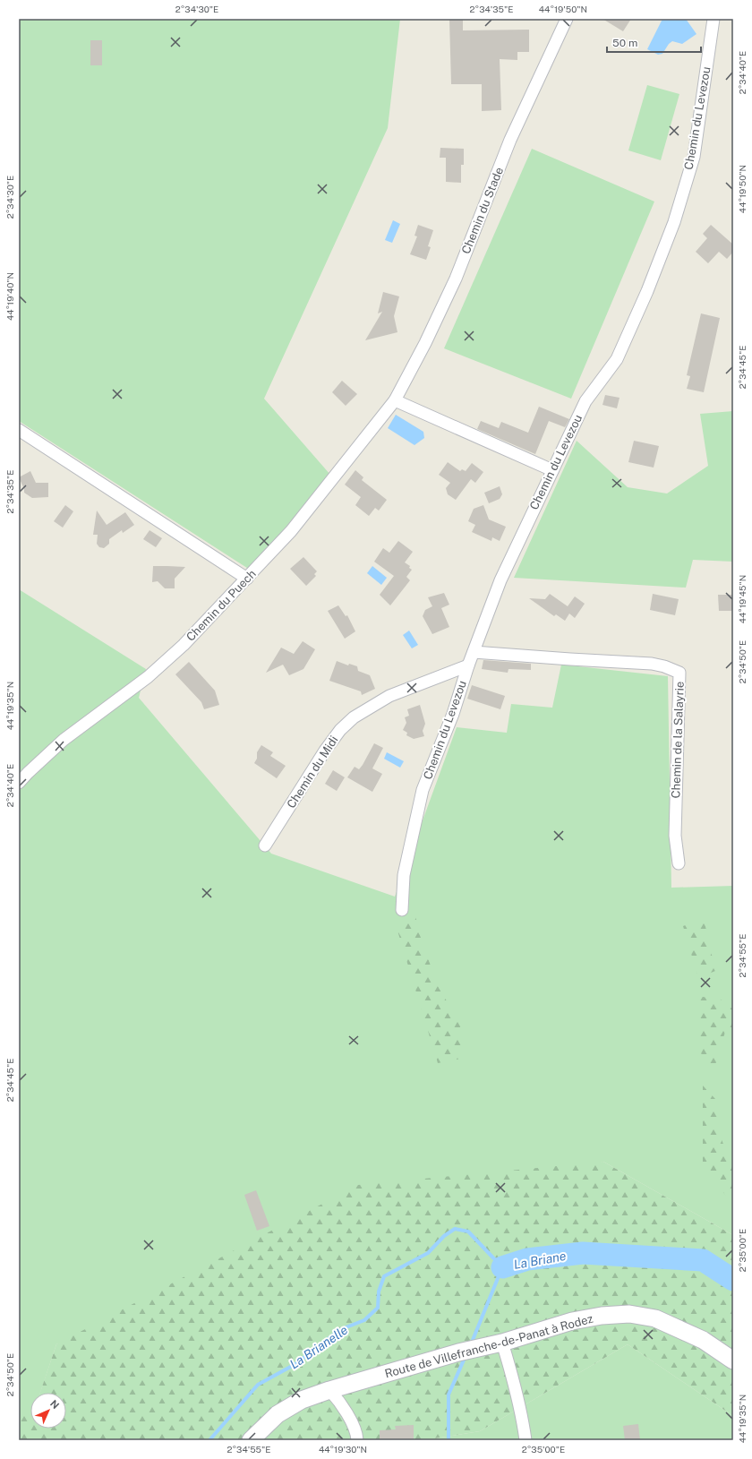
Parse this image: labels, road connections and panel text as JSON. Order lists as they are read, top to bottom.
{
  "streets": {
    "main road": ["Route de Villefranche-de-Panat à Rodez"],
    "street": [
      "Chemin du Levezou",
      "Chemin du Stade",
      "Chemin du Puech",
      "Chemin de la Salayrie",
      "Chemin du Midi"
    ]
  },
  "crossings": [
    ["Chemin du Levezou", "Chemin de la Salayrie"],
    ["Chemin du Levezou", "Chemin du Midi"],
    ["Chemin du Stade", "Chemin du Puech"]
  ],
  "water": ["La Briane", "La Brianelle"],
  "scale_bar": "50 m",
  "north": "top right",
  "coordinates": [
    "2°34'30\"E",
    "2°34'35\"E",
    "44°19'50\"N",
    "2°34'40\"E",
    "44°19'40\"N",
    "2°34'45\"E",
    "44°19'45\"N",
    "2°34'50\"E",
    "44°19'35\"N",
    "2°34'55\"E",
    "2°35'00\"E",
    "44°19'30\"N"
  ]
}
